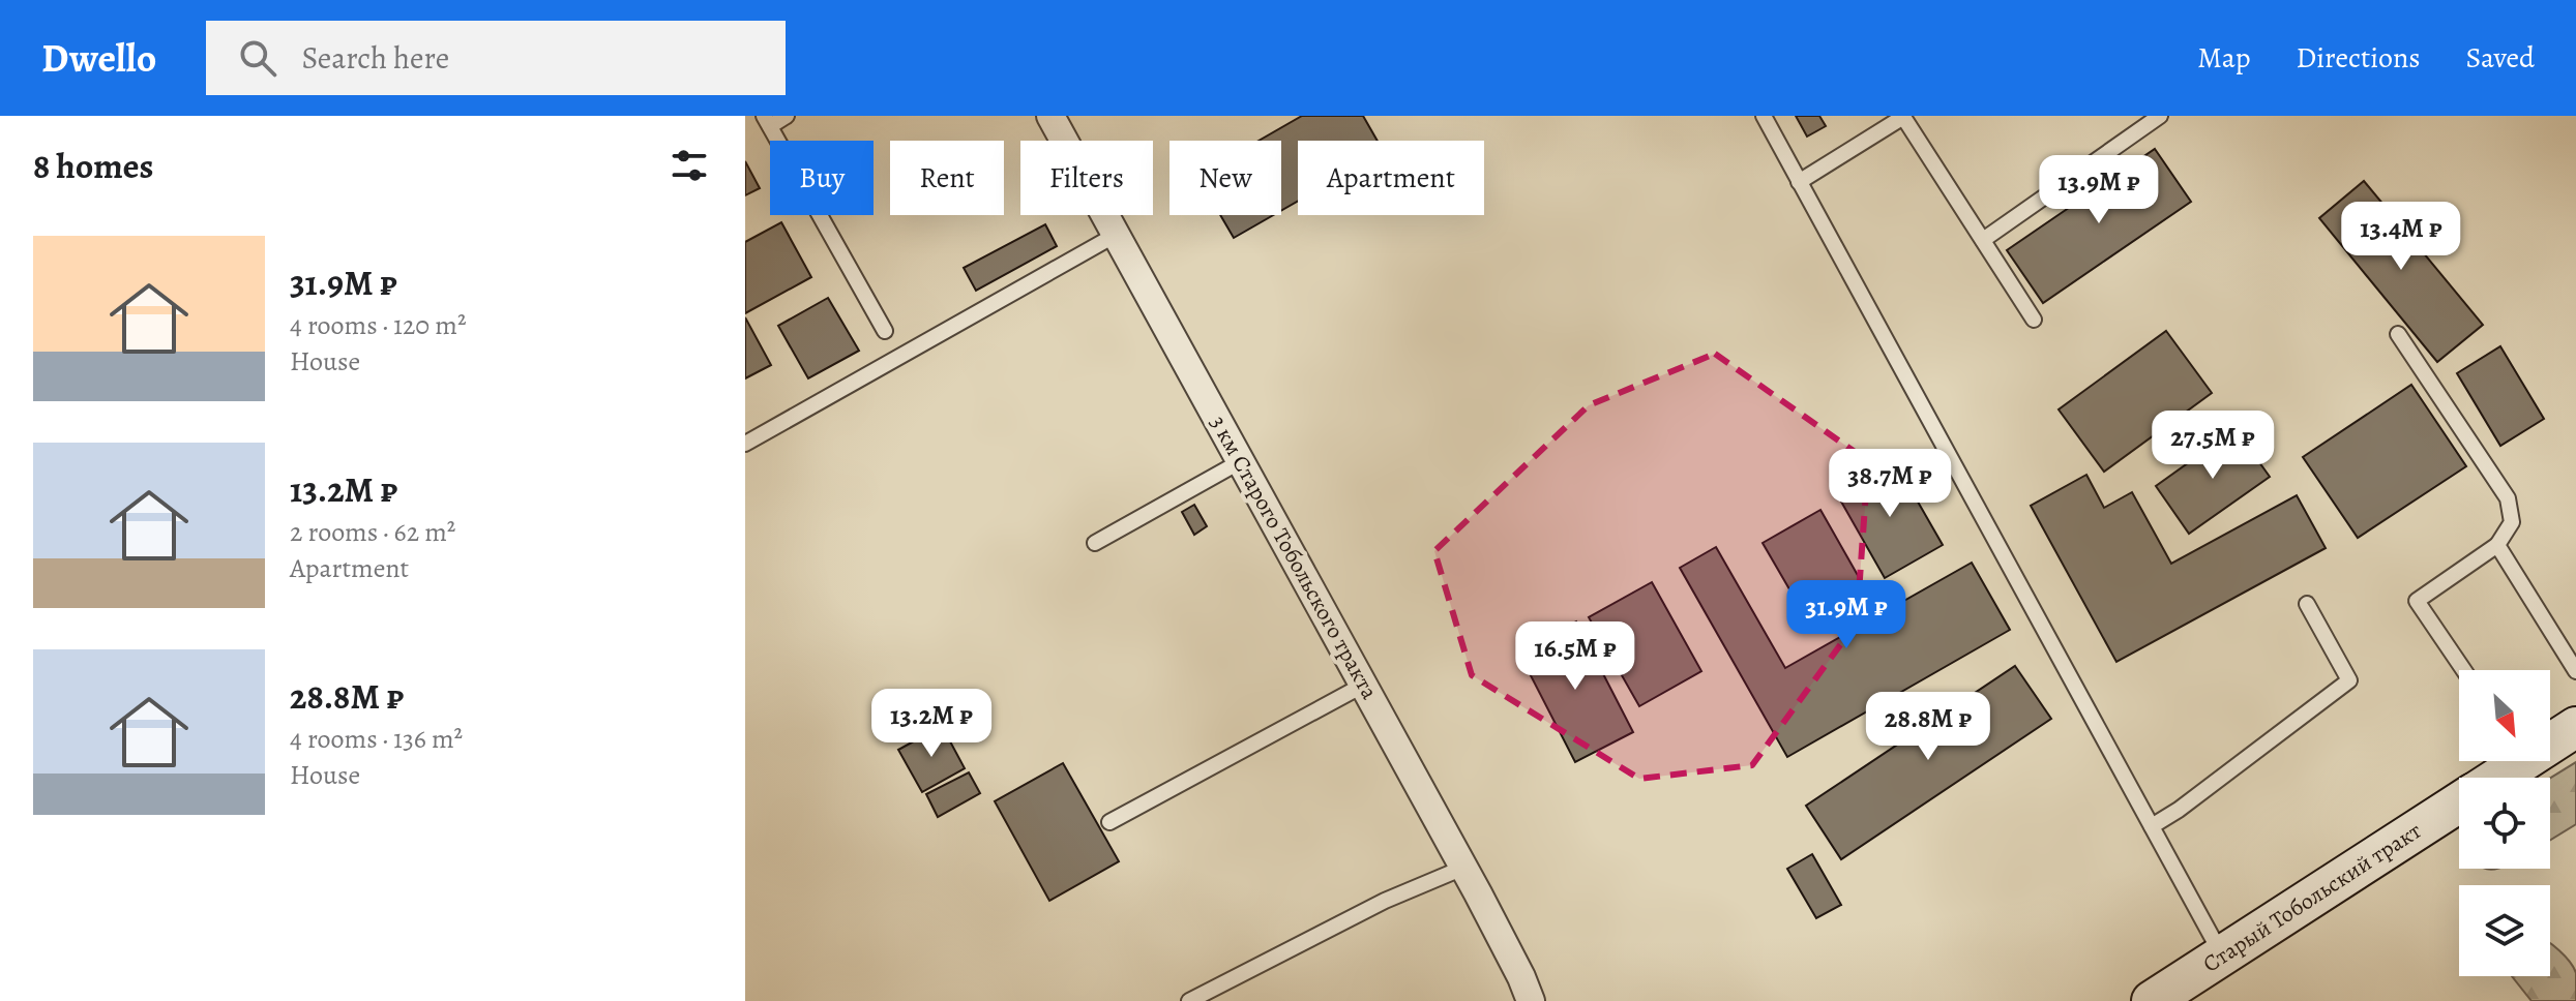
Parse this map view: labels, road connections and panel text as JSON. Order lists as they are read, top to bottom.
{
  "streets": {
    "street": ["3 км Старого Тобольского тракта", "Старый Тобольский тракт"]
  },
  "north": "bottom right",
  "page": {
    "header": "Dwello",
    "search": "Search here",
    "nav": ["Map", "Directions", "Saved"],
    "heading": "8 homes",
    "chip": [
      "Buy",
      "Rent",
      "Filters",
      "New",
      "Apartment"
    ],
    "price": [
      "13.9M ₽",
      "13.4M ₽",
      "27.5M ₽",
      "38.7M ₽",
      "31.9M ₽",
      "16.5M ₽",
      "13.2M ₽",
      "28.8M ₽"
    ],
    "list": [
      {
        "name": "31.9M ₽",
        "note": "4 rooms · 120 m² · House"
      },
      {
        "name": "13.2M ₽",
        "note": "2 rooms · 62 m² · Apartment"
      },
      {
        "name": "28.8M ₽",
        "note": "4 rooms · 136 m² · House"
      }
    ]
  }
}
